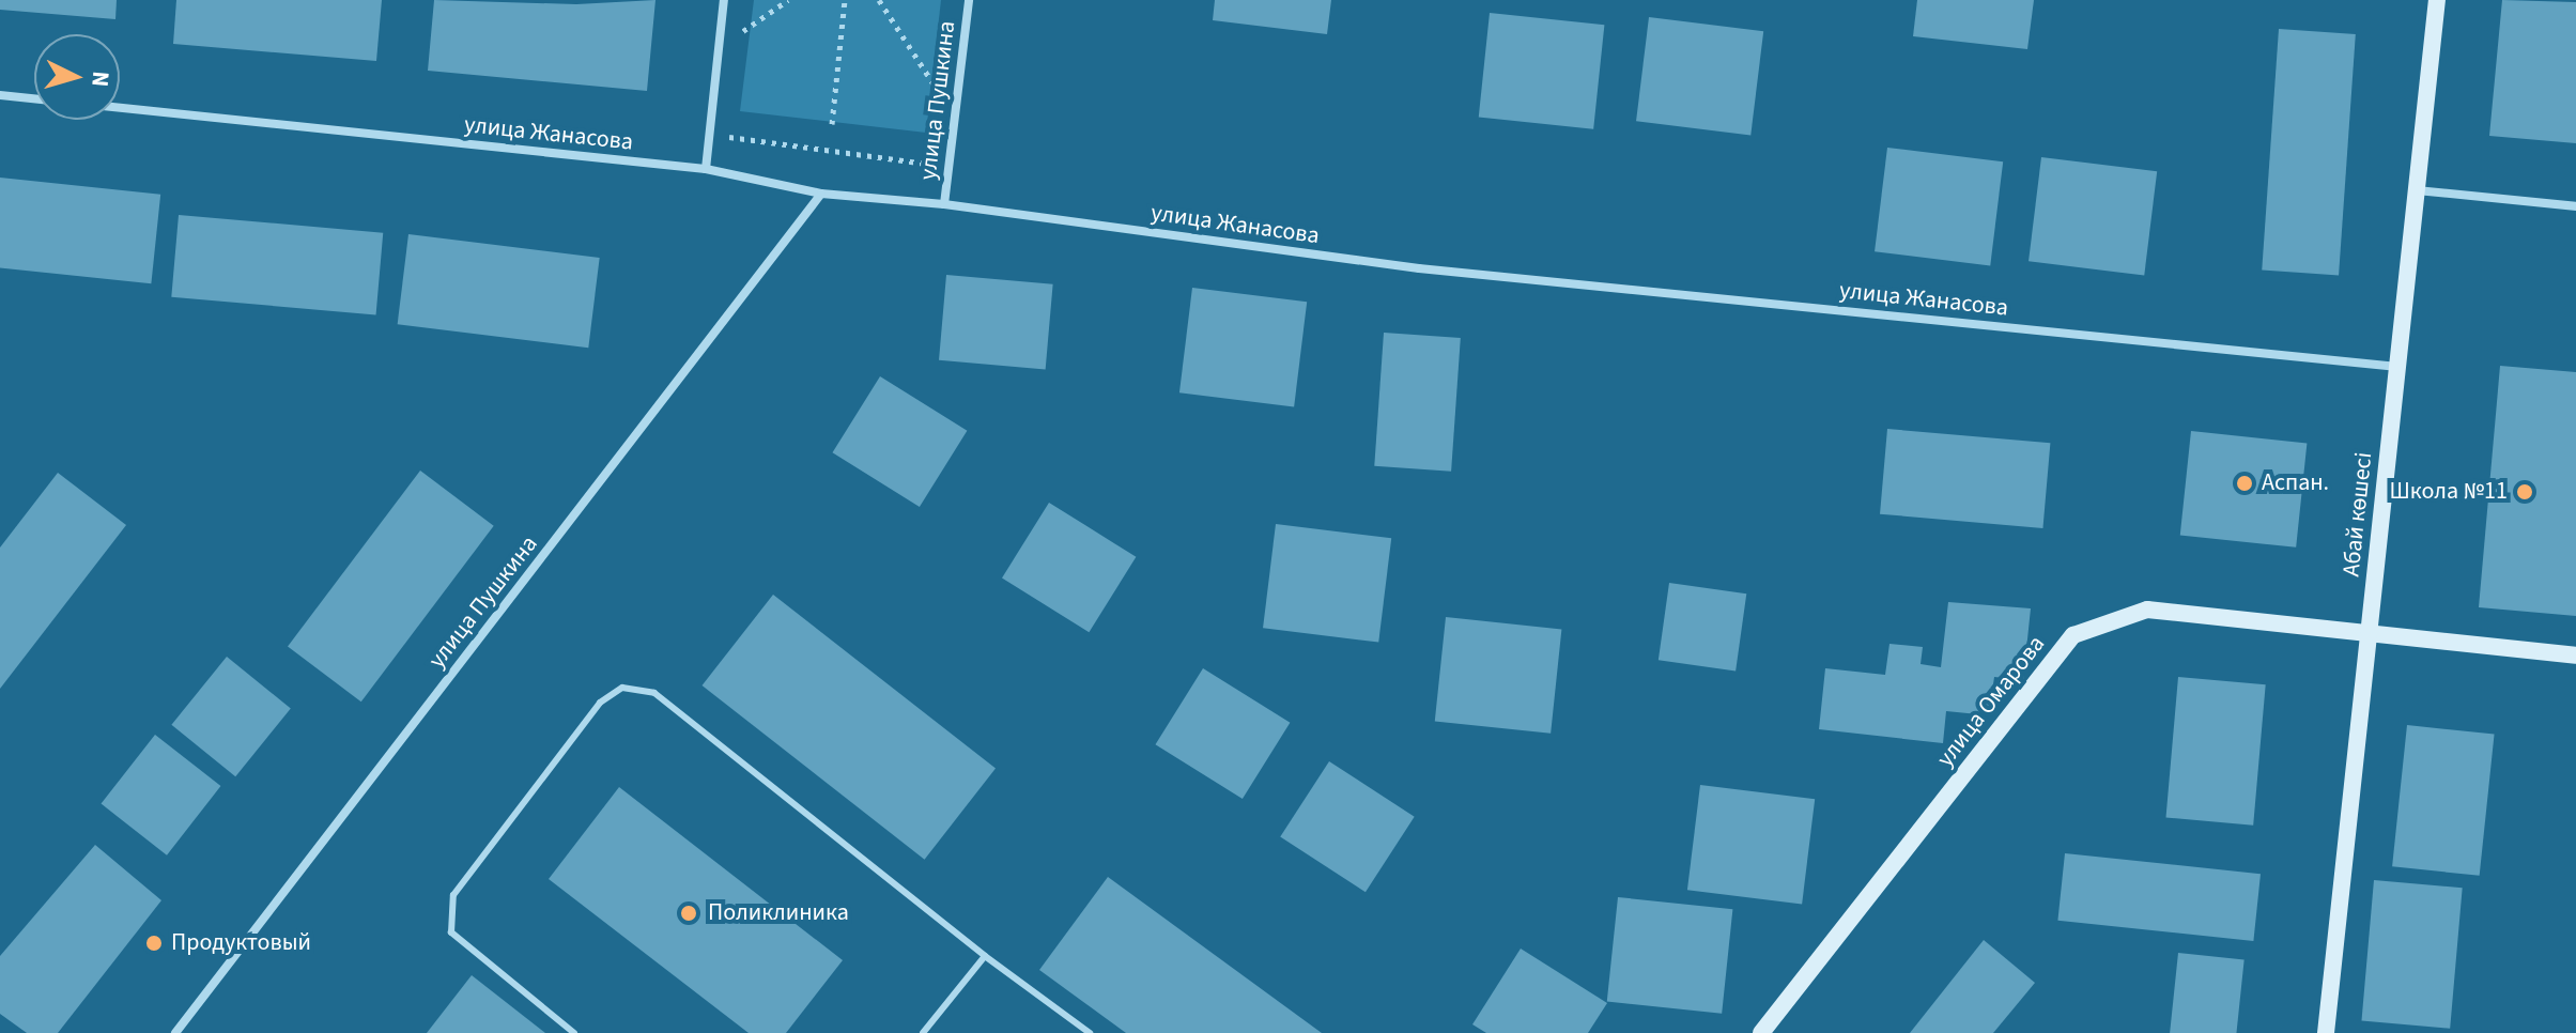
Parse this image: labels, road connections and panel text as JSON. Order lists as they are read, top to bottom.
{
  "streets": {
    "main road": ["Абай көшесі", "улица Омарова"],
    "street": ["улица Пушкина", "улица Жанасова"]
  },
  "crossings": [
    ["улица Пушкина", "улица Жанасова"],
    ["улица Жанасова", "Абай көшесі"],
    ["Абай көшесі", "улица Омарова"]
  ],
  "places": [
    "Аспан.",
    "Школа №11",
    "Поликлиника",
    "Продуктовый"
  ],
  "north": "right"
}
